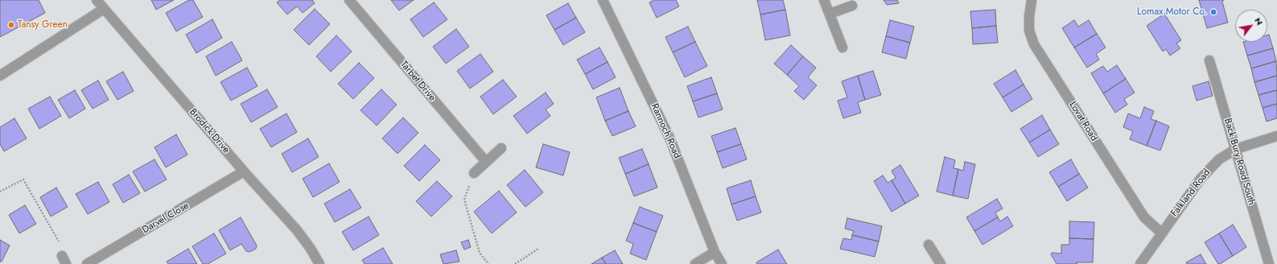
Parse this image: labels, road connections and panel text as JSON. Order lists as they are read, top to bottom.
{
  "streets": {
    "street": [
      "Tarbet Drive",
      "Lovat Road",
      "Brodick Drive",
      "Rannoch Road",
      "Back Bury Road South",
      "Falkland Road",
      "Darvel Close"
    ]
  },
  "crossings": [
    ["Lovat Road", "Falkland Road"],
    ["Brodick Drive", "Darvel Close"],
    ["Back Bury Road South", "Falkland Road"]
  ],
  "places": ["Lomax Motor Co.", "Tansy Green"],
  "north": "top right"
}
